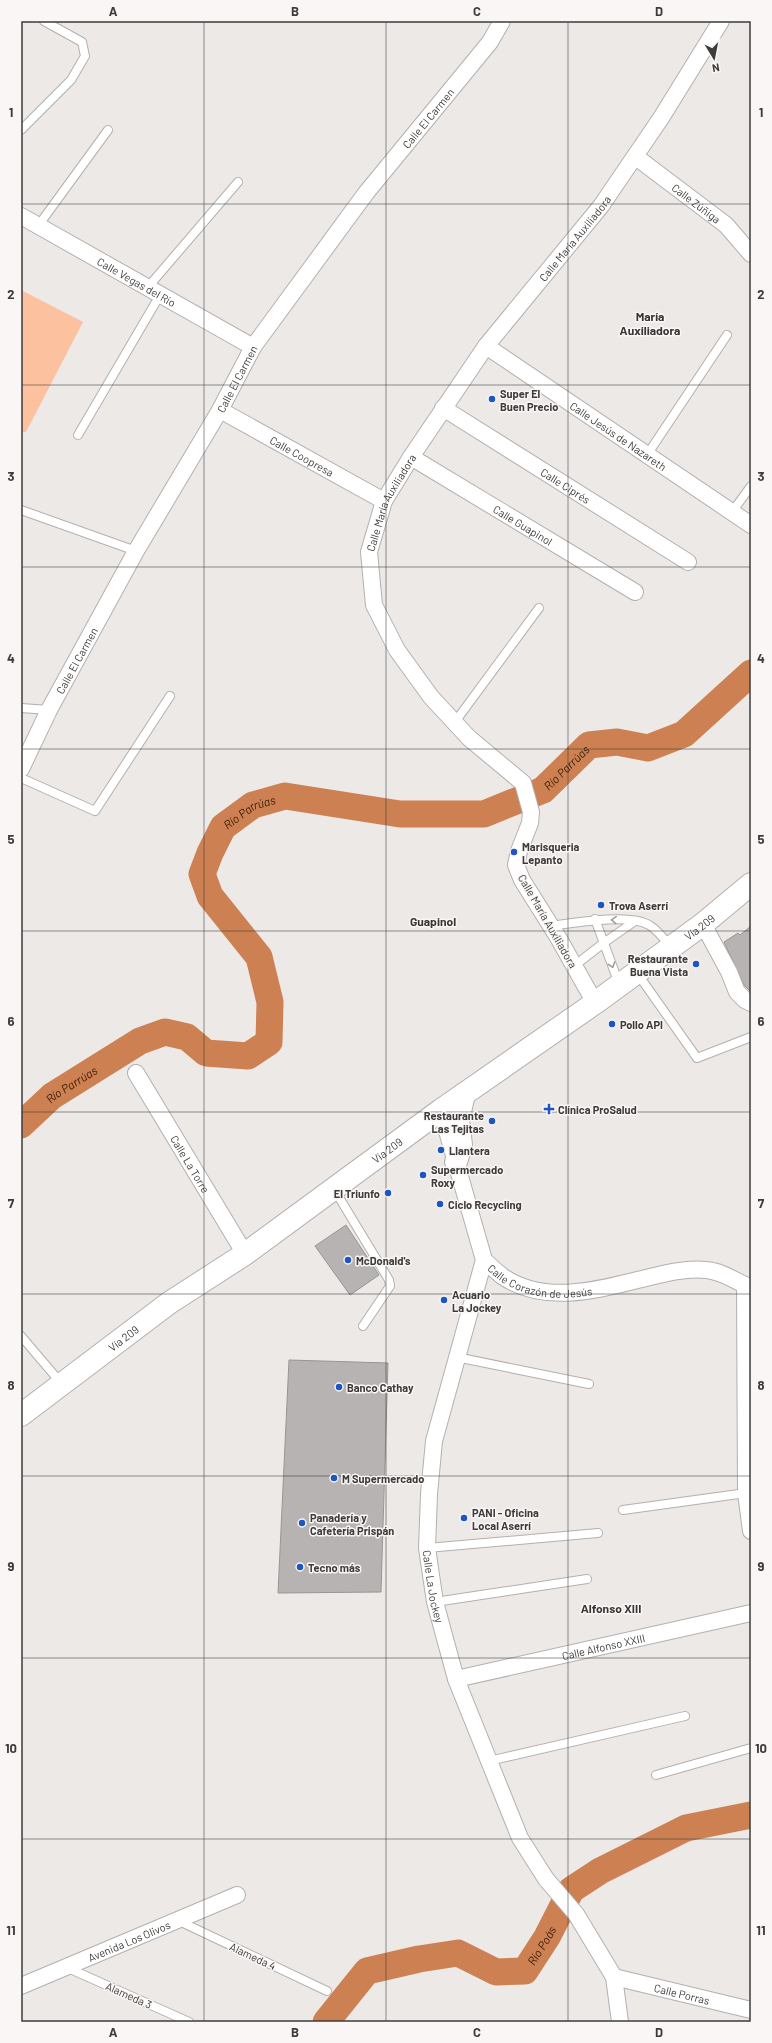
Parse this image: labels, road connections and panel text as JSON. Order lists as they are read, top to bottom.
{
  "streets": {
    "main road": ["Vía 209"],
    "street": [
      "Calle El Carmen",
      "Calle Zúñiga",
      "Calle María Auxiliadora",
      "Calle Vegas del Río",
      "Calle Jesús de Nazareth",
      "Calle Coopresa",
      "Calle Ciprés",
      "Calle Guapinol",
      "Calle La Torre",
      "Calle Corazón de Jesús",
      "Calle La Jockey",
      "Calle Alfonso XXIII",
      "Avenida Los Olivos",
      "Calle Porras"
    ],
    "lane": ["Alameda 4", "Alameda 3"]
  },
  "crossings": [
    ["Calle El Carmen", "Calle Vegas del Río"],
    ["Calle El Carmen", "Calle Coopresa"],
    ["Calle Zúñiga", "Calle María Auxiliadora"],
    ["Calle María Auxiliadora", "Calle Jesús de Nazareth"],
    ["Calle María Auxiliadora", "Calle Coopresa"],
    ["Calle María Auxiliadora", "Calle Ciprés"],
    ["Calle María Auxiliadora", "Calle Guapinol"],
    ["Calle María Auxiliadora", "Vía 209"],
    ["Vía 209", "Calle La Torre"],
    ["Vía 209", "Calle Corazón de Jesús"],
    ["Calle Corazón de Jesús", "Calle La Jockey"],
    ["Calle La Jockey", "Calle Alfonso XXIII"],
    ["Calle La Jockey", "Calle Porras"],
    ["Avenida Los Olivos", "Alameda 4"],
    ["Avenida Los Olivos", "Alameda 3"]
  ],
  "districts": ["María Auxiliadora", "Guapinol", "Alfonso XIII"],
  "water": ["Río Parrúas", "Río Poás"],
  "places": {
    "other": [
      "Super El Buen Precio",
      "Marisqueria Lepanto",
      "Trova Aserrí",
      "Restaurante Buena Vista",
      "Pollo API",
      "Restaurante Las Tejitas",
      "Llantera",
      "Supermercado Roxy",
      "El Triunfo",
      "Ciclo Recycling",
      "McDonald's",
      "Acuario La Jockey",
      "Banco Cathay",
      "M Supermercado",
      "PANI - Oficina Local Aserrí",
      "Panadería y Cafetería Prispán",
      "Tecno más"
    ],
    "health": ["Clínica ProSalud"]
  },
  "north": "bottom",
  "grid": {
    "columns": [
      "A",
      "B",
      "C",
      "D"
    ],
    "rows": [
      "1",
      "2",
      "3",
      "4",
      "5",
      "6",
      "7",
      "8",
      "9",
      "10",
      "11"
    ]
  }
}
